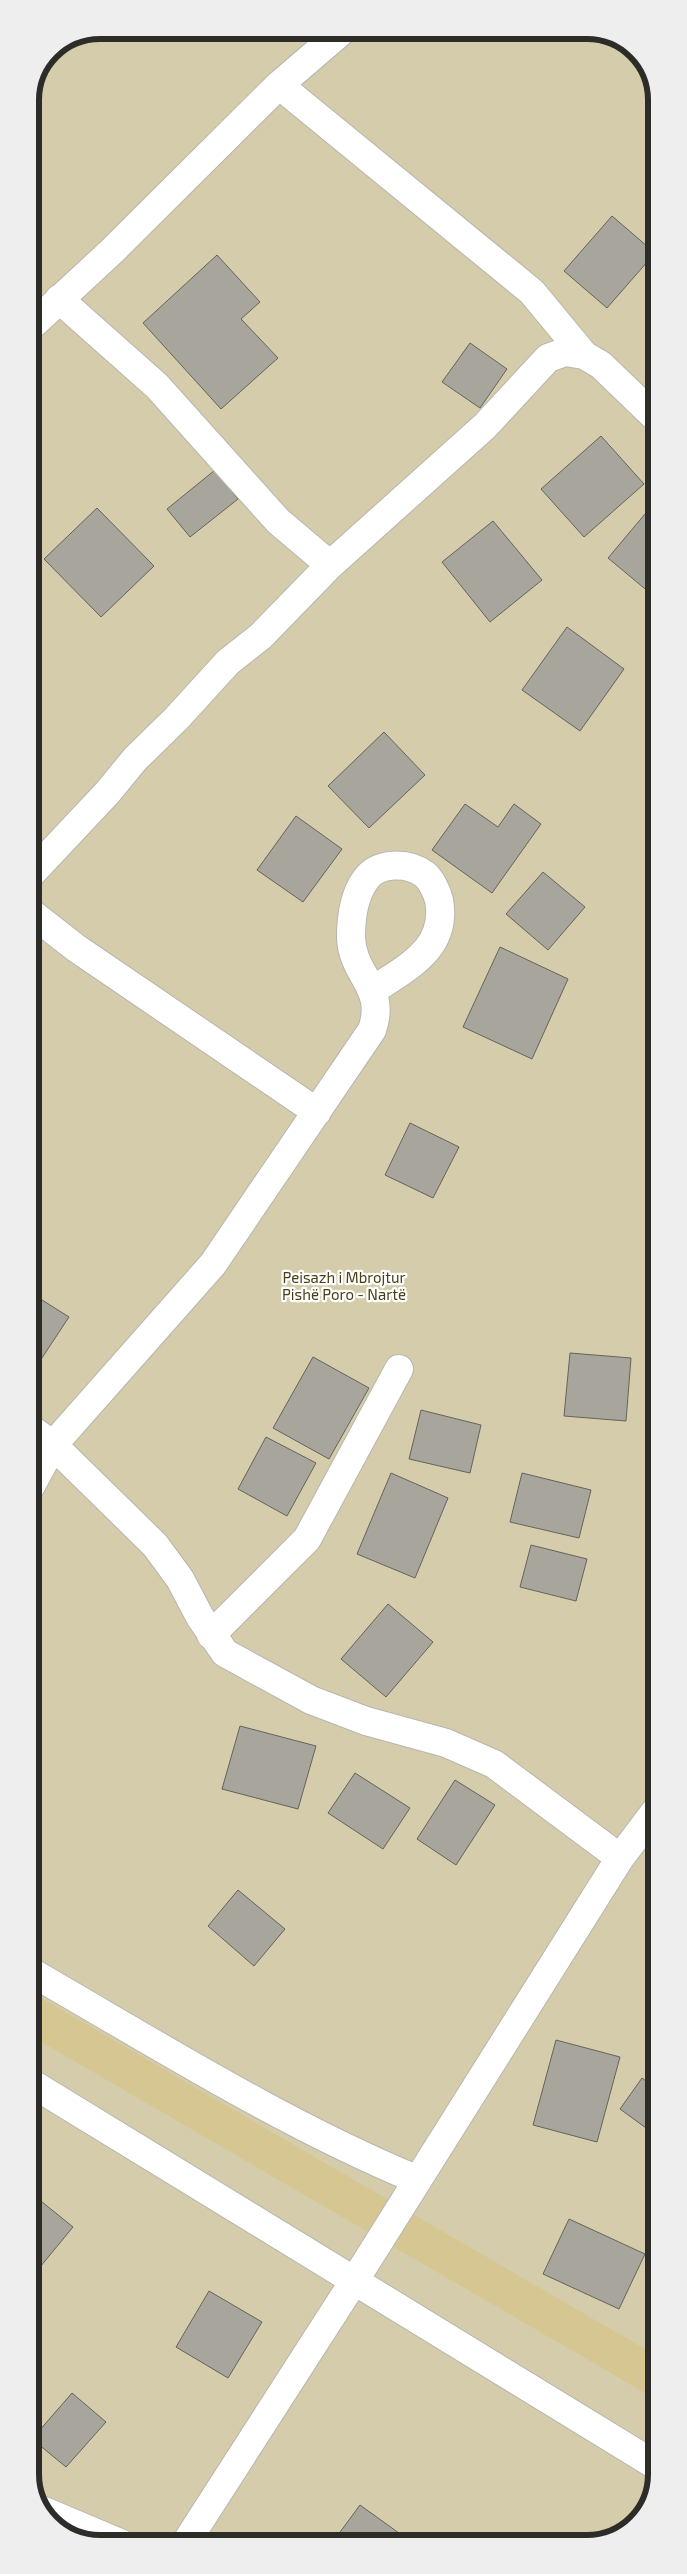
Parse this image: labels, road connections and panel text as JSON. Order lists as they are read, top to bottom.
{
  "parks": ["Peisazh i Mbrojtur Pishë Poro - Nartë"]
}
